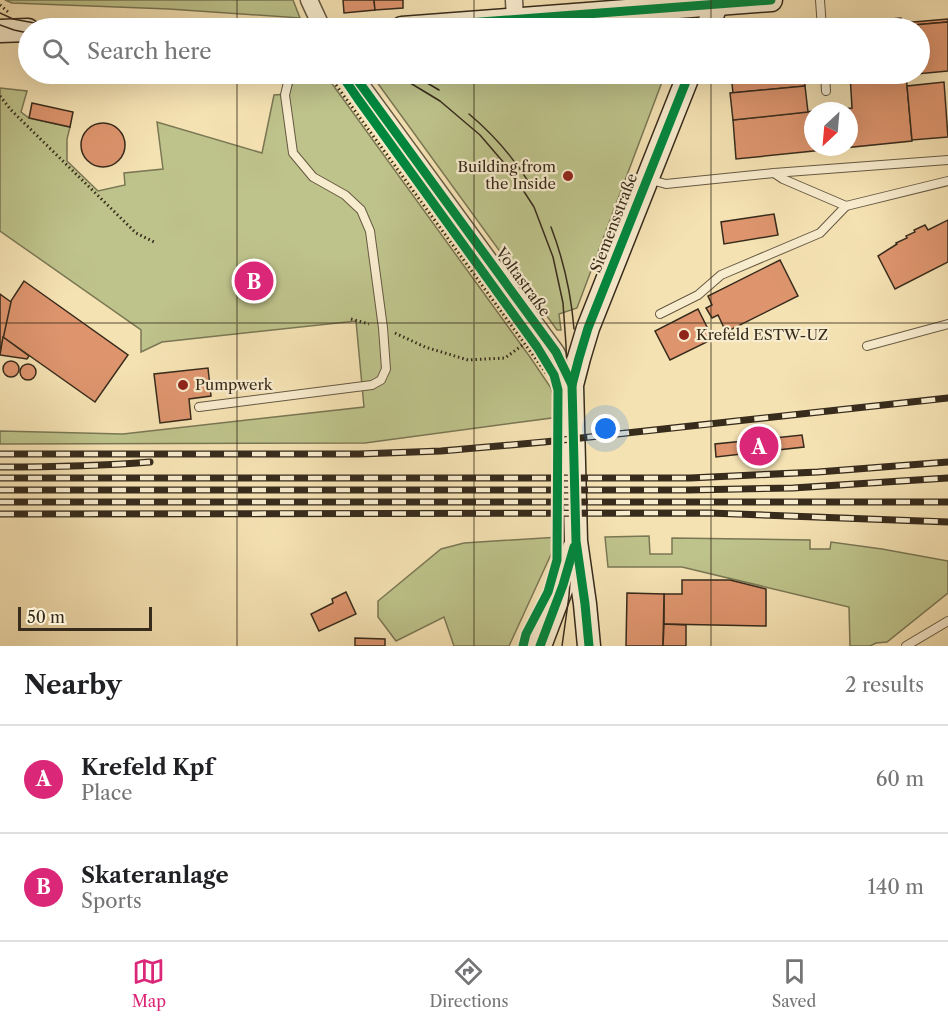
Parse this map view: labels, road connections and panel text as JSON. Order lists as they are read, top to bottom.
{
  "streets": {
    "main road": ["Siemensstraße", "Voltastraße"]
  },
  "crossings": [
    ["Siemensstraße", "Voltastraße"]
  ],
  "places": ["Building from the Inside", "Krefeld ESTW-UZ", "Pumpwerk"],
  "scale_bar": "50 m",
  "north": "bottom left",
  "page": {
    "search": "Search here",
    "pins": ["B", "A"],
    "scale": "50 m",
    "heading": ["Nearby", "2 results"],
    "list": [
      {
        "mark": "A",
        "name": "Krefeld Kpf",
        "note": "Place",
        "value": "60 m"
      },
      {
        "mark": "B",
        "name": "Skateranlage",
        "note": "Sports",
        "value": "140 m"
      }
    ],
    "nav": ["Map", "Directions", "Saved"]
  }
}
